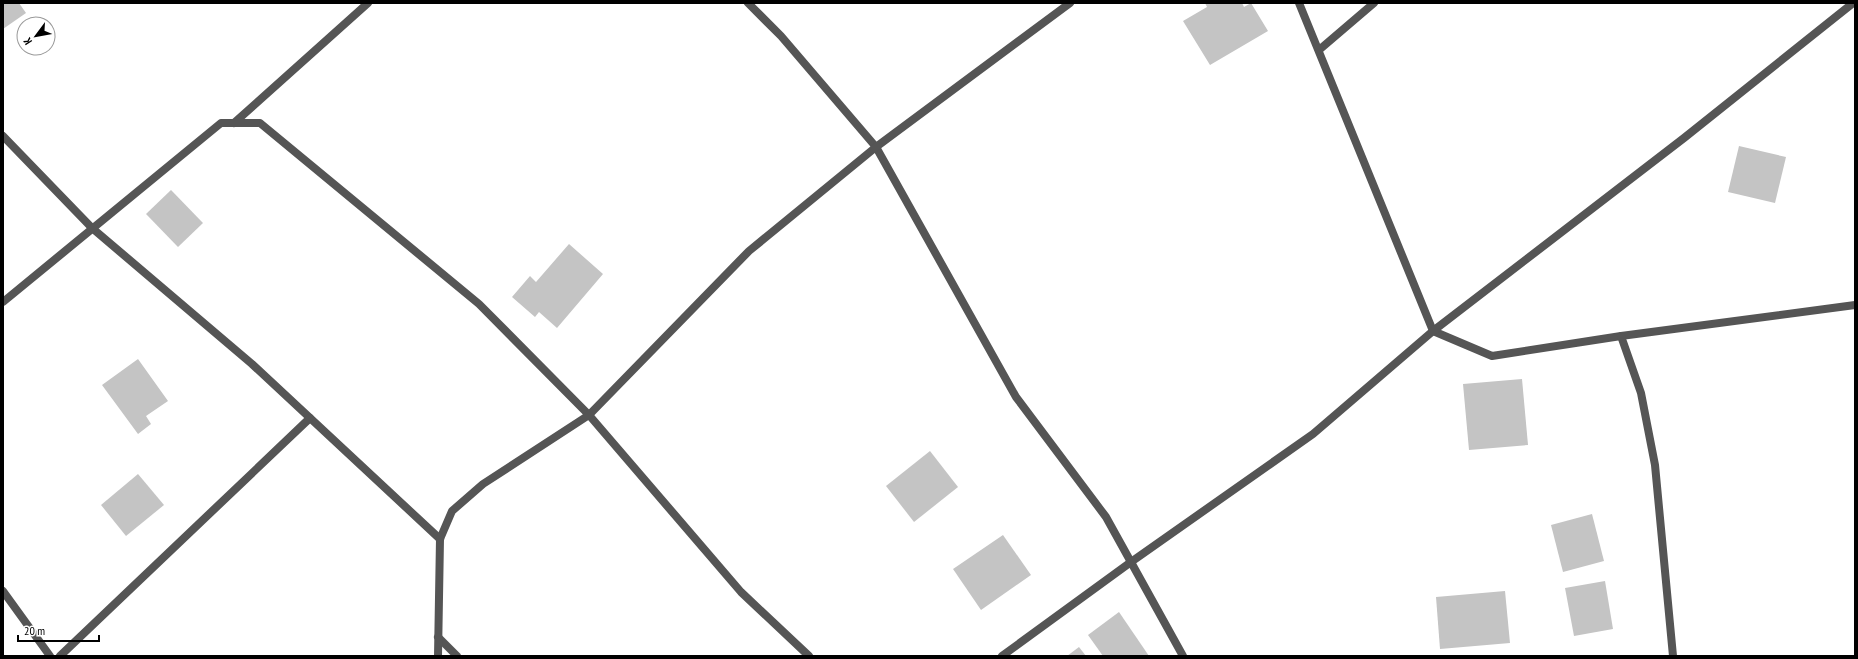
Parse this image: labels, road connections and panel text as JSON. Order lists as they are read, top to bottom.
{
  "scale_bar": "20 m",
  "north": "bottom left"
}
